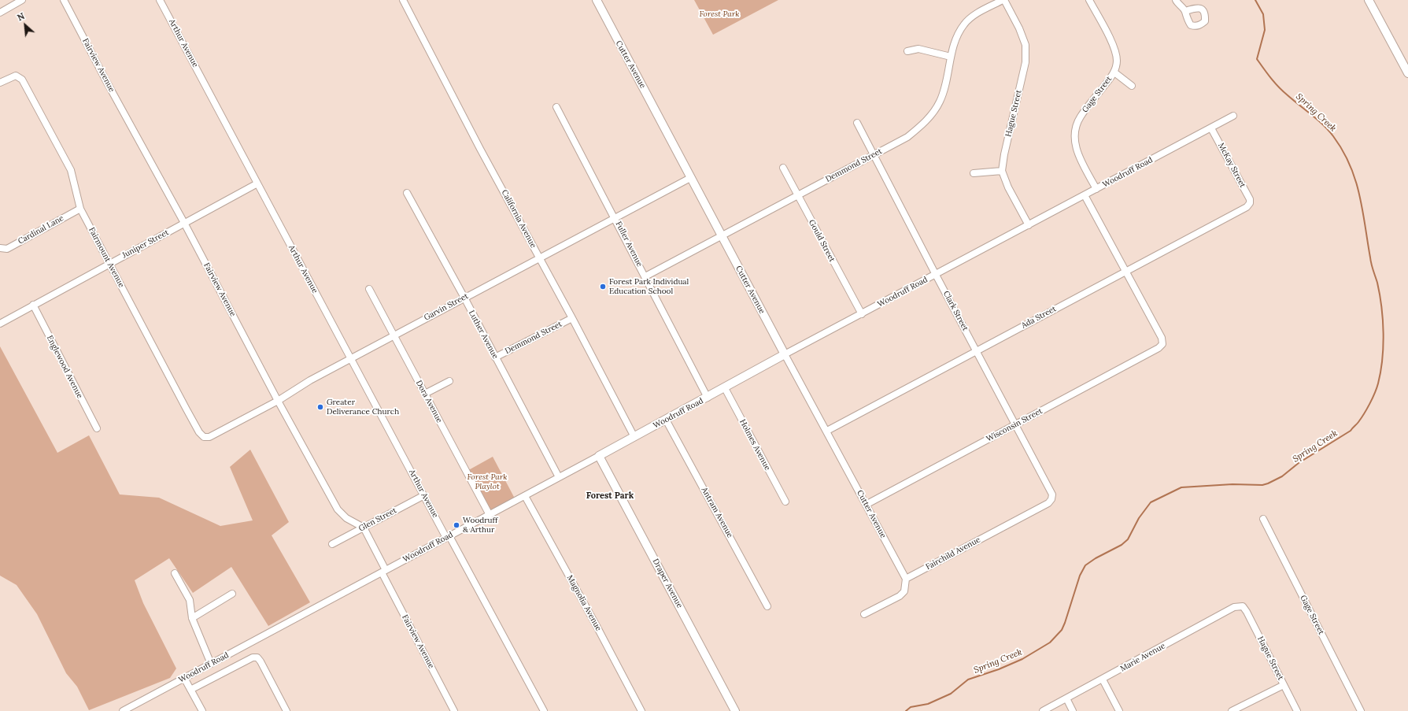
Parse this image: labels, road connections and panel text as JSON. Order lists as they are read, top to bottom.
{
  "streets": {
    "street": [
      "Arthur Avenue",
      "Cutter Avenue",
      "Fairview Avenue",
      "Gage Street",
      "Hague Street",
      "Demmond Street",
      "McKay Street",
      "Woodruff Road",
      "California Avenue",
      "Cardinal Lane",
      "Gould Street",
      "Juniper Street",
      "Fuller Avenue",
      "Fairmount Avenue",
      "Garvin Street",
      "Clark Street",
      "Ada Street",
      "Luther Avenue",
      "Englewood Avenue",
      "Dora Avenue",
      "Wisconsin Street",
      "Holmes Avenue",
      "Antram Avenue",
      "Glen Street",
      "Fairchild Avenue",
      "Draper Avenue",
      "Magnolia Avenue",
      "Marie Avenue"
    ]
  },
  "crossings": [
    ["Arthur Avenue", "Woodruff Road"],
    ["Arthur Avenue", "Juniper Street"],
    ["Arthur Avenue", "Garvin Street"],
    ["Arthur Avenue", "Glen Street"],
    ["Cutter Avenue", "Demmond Street"],
    ["Cutter Avenue", "Woodruff Road"],
    ["Cutter Avenue", "Garvin Street"],
    ["Cutter Avenue", "Ada Street"],
    ["Cutter Avenue", "Wisconsin Street"],
    ["Cutter Avenue", "Fairchild Avenue"],
    ["Fairview Avenue", "Woodruff Road"],
    ["Fairview Avenue", "Juniper Street"],
    ["Fairview Avenue", "Garvin Street"],
    ["Fairview Avenue", "Glen Street"],
    ["Gage Street", "Woodruff Road"],
    ["Hague Street", "Demmond Street"],
    ["Hague Street", "Woodruff Road"],
    ["Hague Street", "Marie Avenue"],
    ["Demmond Street", "California Avenue"],
    ["Demmond Street", "Gould Street"],
    ["Demmond Street", "Fuller Avenue"],
    ["Demmond Street", "Clark Street"],
    ["Demmond Street", "Luther Avenue"],
    ["McKay Street", "Woodruff Road"],
    ["McKay Street", "Ada Street"],
    ["Woodruff Road", "California Avenue"],
    ["Woodruff Road", "Gould Street"],
    ["Woodruff Road", "Fuller Avenue"],
    ["Woodruff Road", "Clark Street"],
    ["Woodruff Road", "Luther Avenue"],
    ["Woodruff Road", "Dora Avenue"],
    ["Woodruff Road", "Holmes Avenue"],
    ["Woodruff Road", "Antram Avenue"],
    ["Woodruff Road", "Draper Avenue"],
    ["Woodruff Road", "Magnolia Avenue"],
    ["California Avenue", "Garvin Street"],
    ["Cardinal Lane", "Fairmount Avenue"],
    ["Juniper Street", "Fairmount Avenue"],
    ["Juniper Street", "Englewood Avenue"],
    ["Fuller Avenue", "Garvin Street"],
    ["Fairmount Avenue", "Garvin Street"],
    ["Garvin Street", "Luther Avenue"],
    ["Garvin Street", "Dora Avenue"],
    ["Clark Street", "Ada Street"],
    ["Clark Street", "Wisconsin Street"],
    ["Clark Street", "Fairchild Avenue"],
    ["Ada Street", "Wisconsin Street"]
  ],
  "districts": ["Forest Park"],
  "water": ["Spring Creek"],
  "parks": ["Forest Park", "Forest Park Playlot"],
  "places": ["Forest Park Individual Education School", "Greater Deliverance Church", "Woodruff & Arthur"],
  "north": "top left"
}
